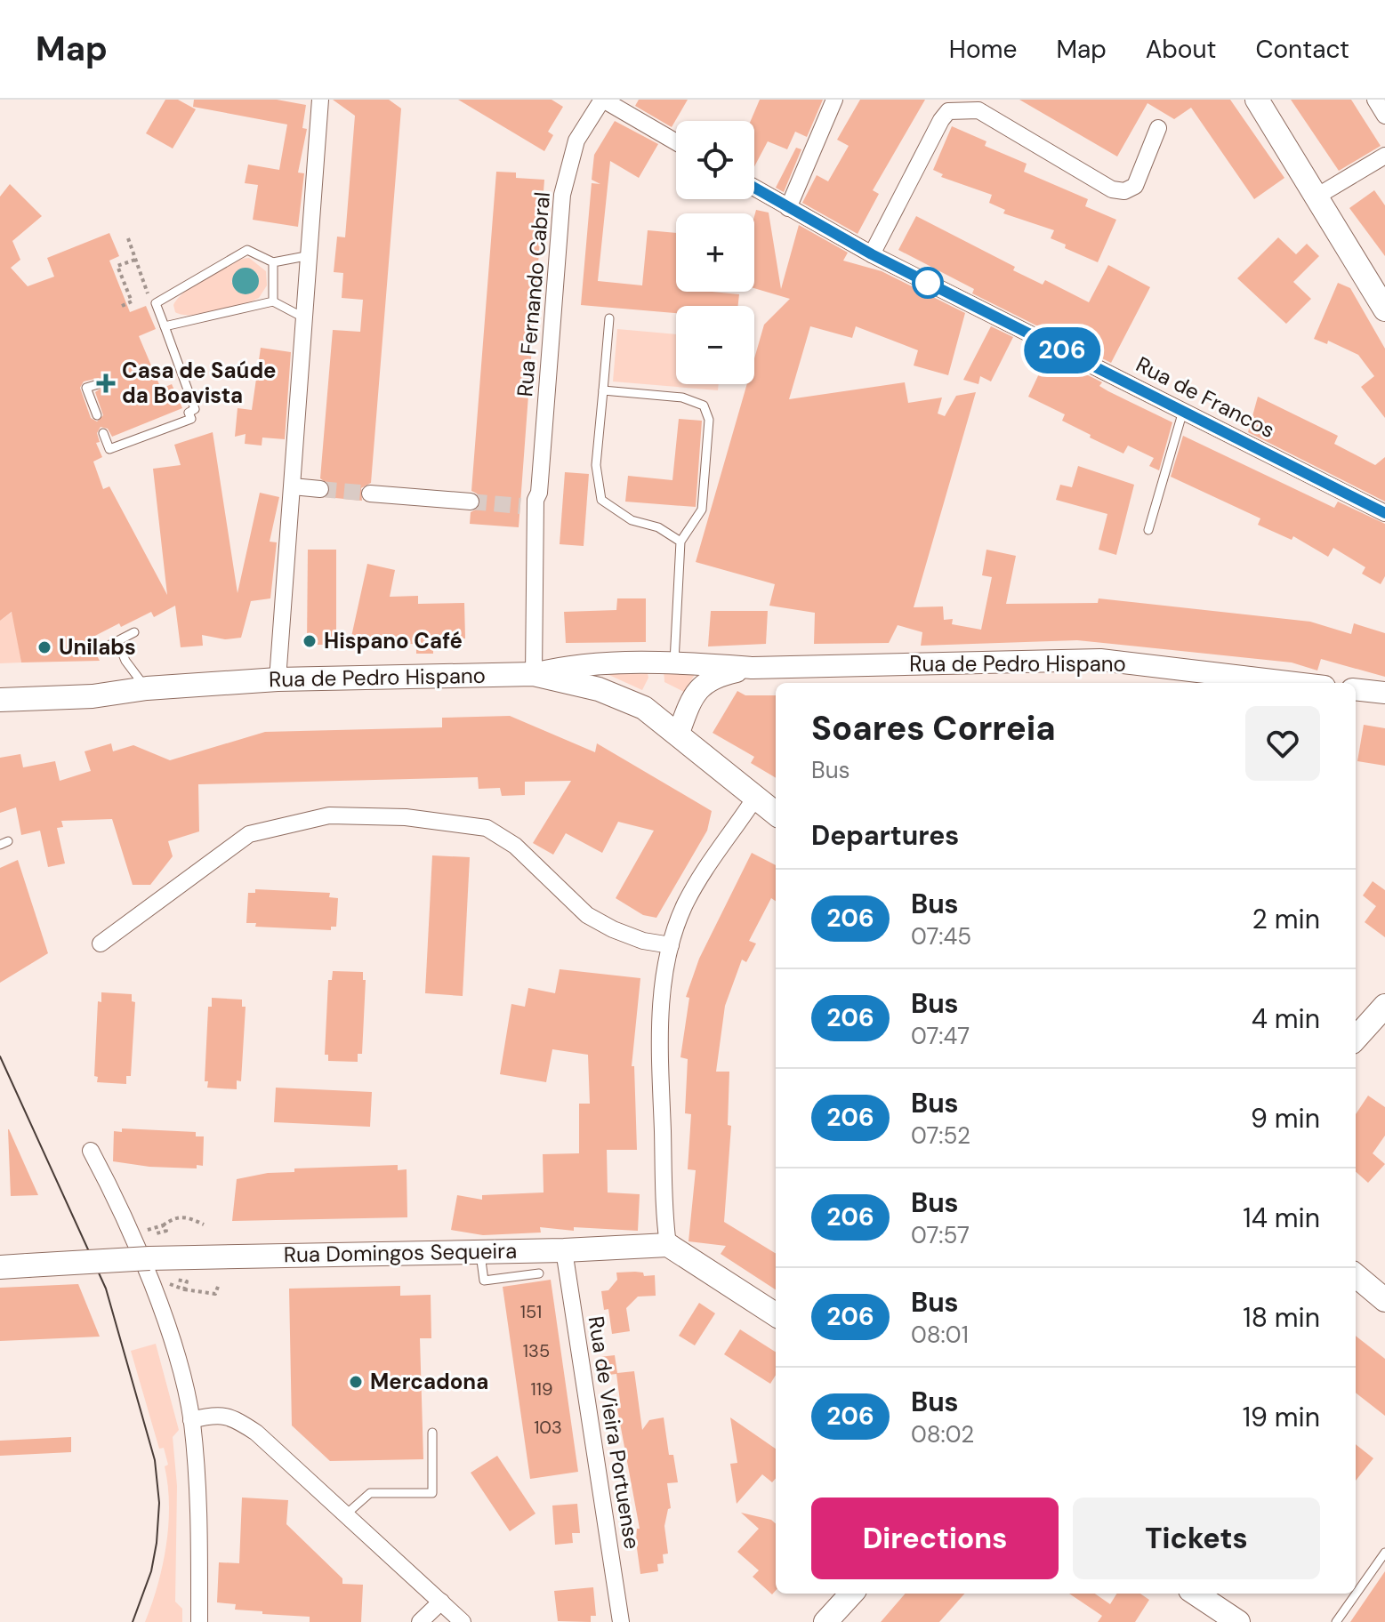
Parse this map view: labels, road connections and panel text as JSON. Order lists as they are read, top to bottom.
{
  "streets": {
    "main road": ["Rua de Pedro Hispano", "Rua Domingos Sequeira"],
    "street": ["Rua Fernando Cabral", "Rua de Francos", "Rua de Vieira Portuense"]
  },
  "crossings": [
    ["Rua Fernando Cabral", "Rua de Pedro Hispano"],
    ["Rua Domingos Sequeira", "Rua de Vieira Portuense"]
  ],
  "places": {
    "health": ["Casa de Saúde da Boavista"],
    "other": ["Hispano Café", "Unilabs", "Mercadona"]
  },
  "lines": ["bus line 206"],
  "house_numbers": [
    "151",
    "135",
    "119",
    "103"
  ],
  "page": {
    "header": "Map",
    "nav": [
      "Home",
      "Map",
      "About",
      "Contact"
    ],
    "on_map": "206",
    "map_buttons": ["+", "−"],
    "heading": [
      ["Soares Correia", "Bus"],
      "Departures"
    ],
    "list": [
      {
        "mark": "206",
        "name": "Bus",
        "note": "07:45",
        "value": "2 min"
      },
      {
        "mark": "206",
        "name": "Bus",
        "note": "07:47",
        "value": "4 min"
      },
      {
        "mark": "206",
        "name": "Bus",
        "note": "07:52",
        "value": "9 min"
      },
      {
        "mark": "206",
        "name": "Bus",
        "note": "07:57",
        "value": "14 min"
      },
      {
        "mark": "206",
        "name": "Bus",
        "note": "08:01",
        "value": "18 min"
      },
      {
        "mark": "206",
        "name": "Bus",
        "note": "08:02",
        "value": "19 min"
      }
    ],
    "buttons": ["Directions", "Tickets"]
  }
}
